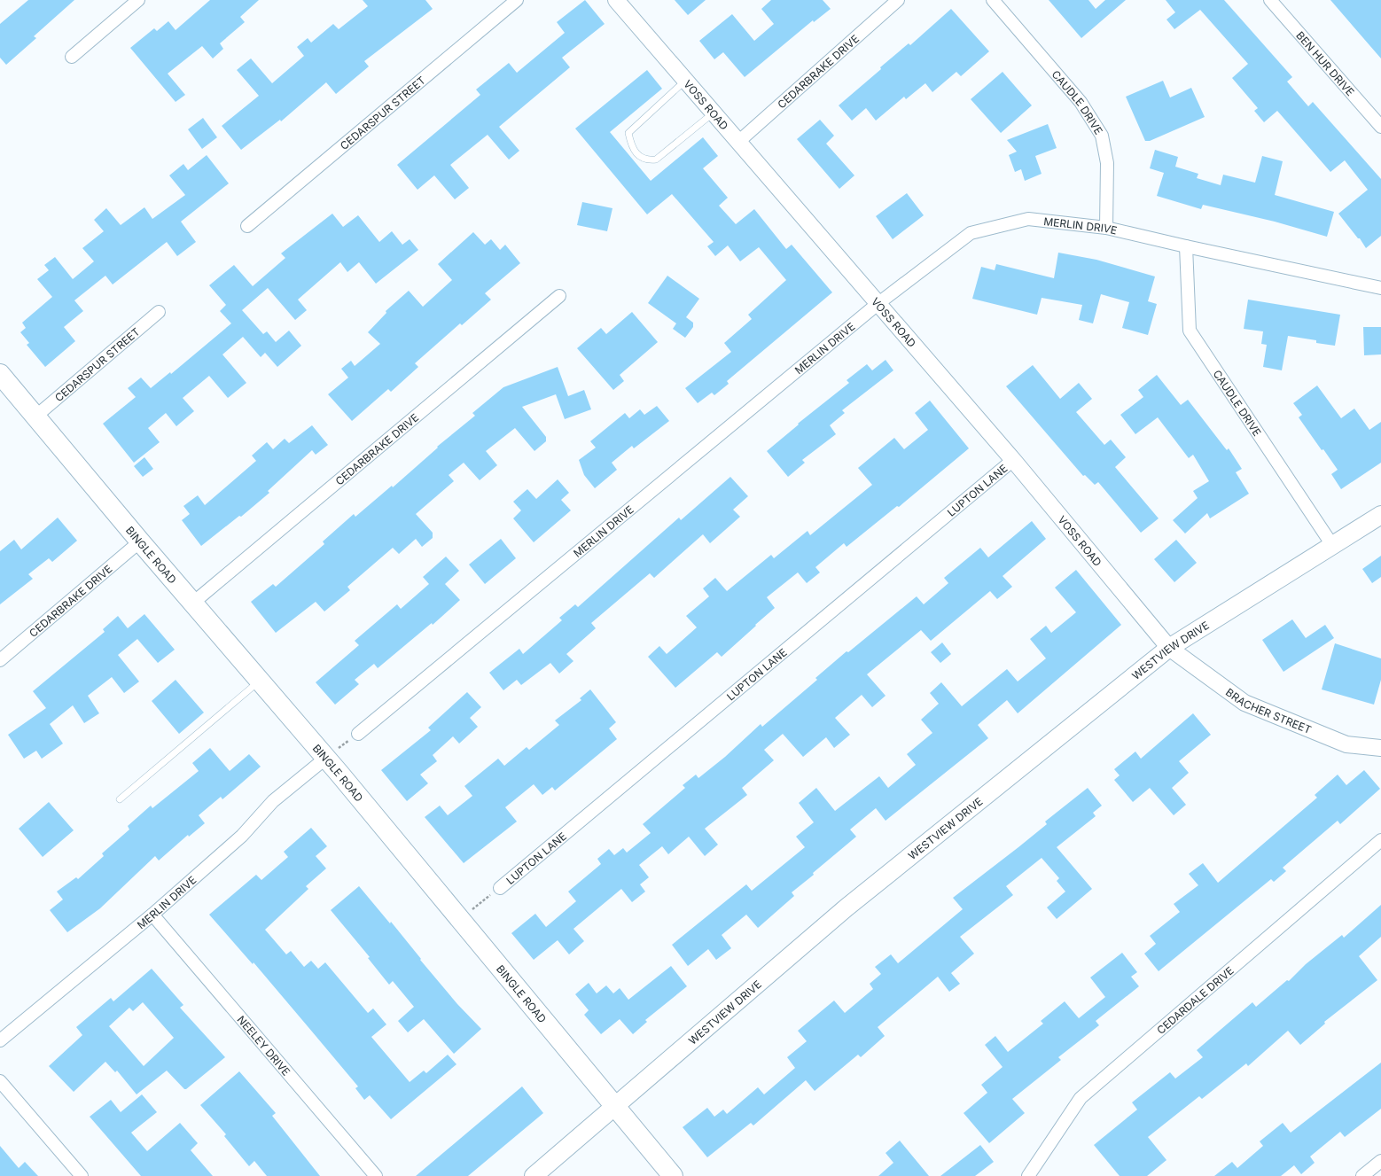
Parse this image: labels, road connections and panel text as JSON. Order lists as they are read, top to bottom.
{
  "streets": {
    "main road": ["BINGLE ROAD", "WESTVIEW DRIVE"],
    "street": [
      "BEN HUR DRIVE",
      "CEDARBRAKE DRIVE",
      "CAUDLE DRIVE",
      "VOSS ROAD",
      "CEDARSPUR STREET",
      "MERLIN DRIVE",
      "LUPTON LANE",
      "BRACHER STREET",
      "CEDARDALE DRIVE",
      "NEELEY DRIVE"
    ]
  },
  "crossings": [
    ["CEDARBRAKE DRIVE", "VOSS ROAD"],
    ["CEDARBRAKE DRIVE", "BINGLE ROAD"],
    ["CAUDLE DRIVE", "MERLIN DRIVE"],
    ["CAUDLE DRIVE", "WESTVIEW DRIVE"],
    ["VOSS ROAD", "MERLIN DRIVE"],
    ["VOSS ROAD", "LUPTON LANE"],
    ["VOSS ROAD", "WESTVIEW DRIVE"],
    ["VOSS ROAD", "BRACHER STREET"],
    ["CEDARSPUR STREET", "BINGLE ROAD"],
    ["MERLIN DRIVE", "BINGLE ROAD"],
    ["MERLIN DRIVE", "NEELEY DRIVE"],
    ["BINGLE ROAD", "WESTVIEW DRIVE"],
    ["WESTVIEW DRIVE", "BRACHER STREET"]
  ]
}
